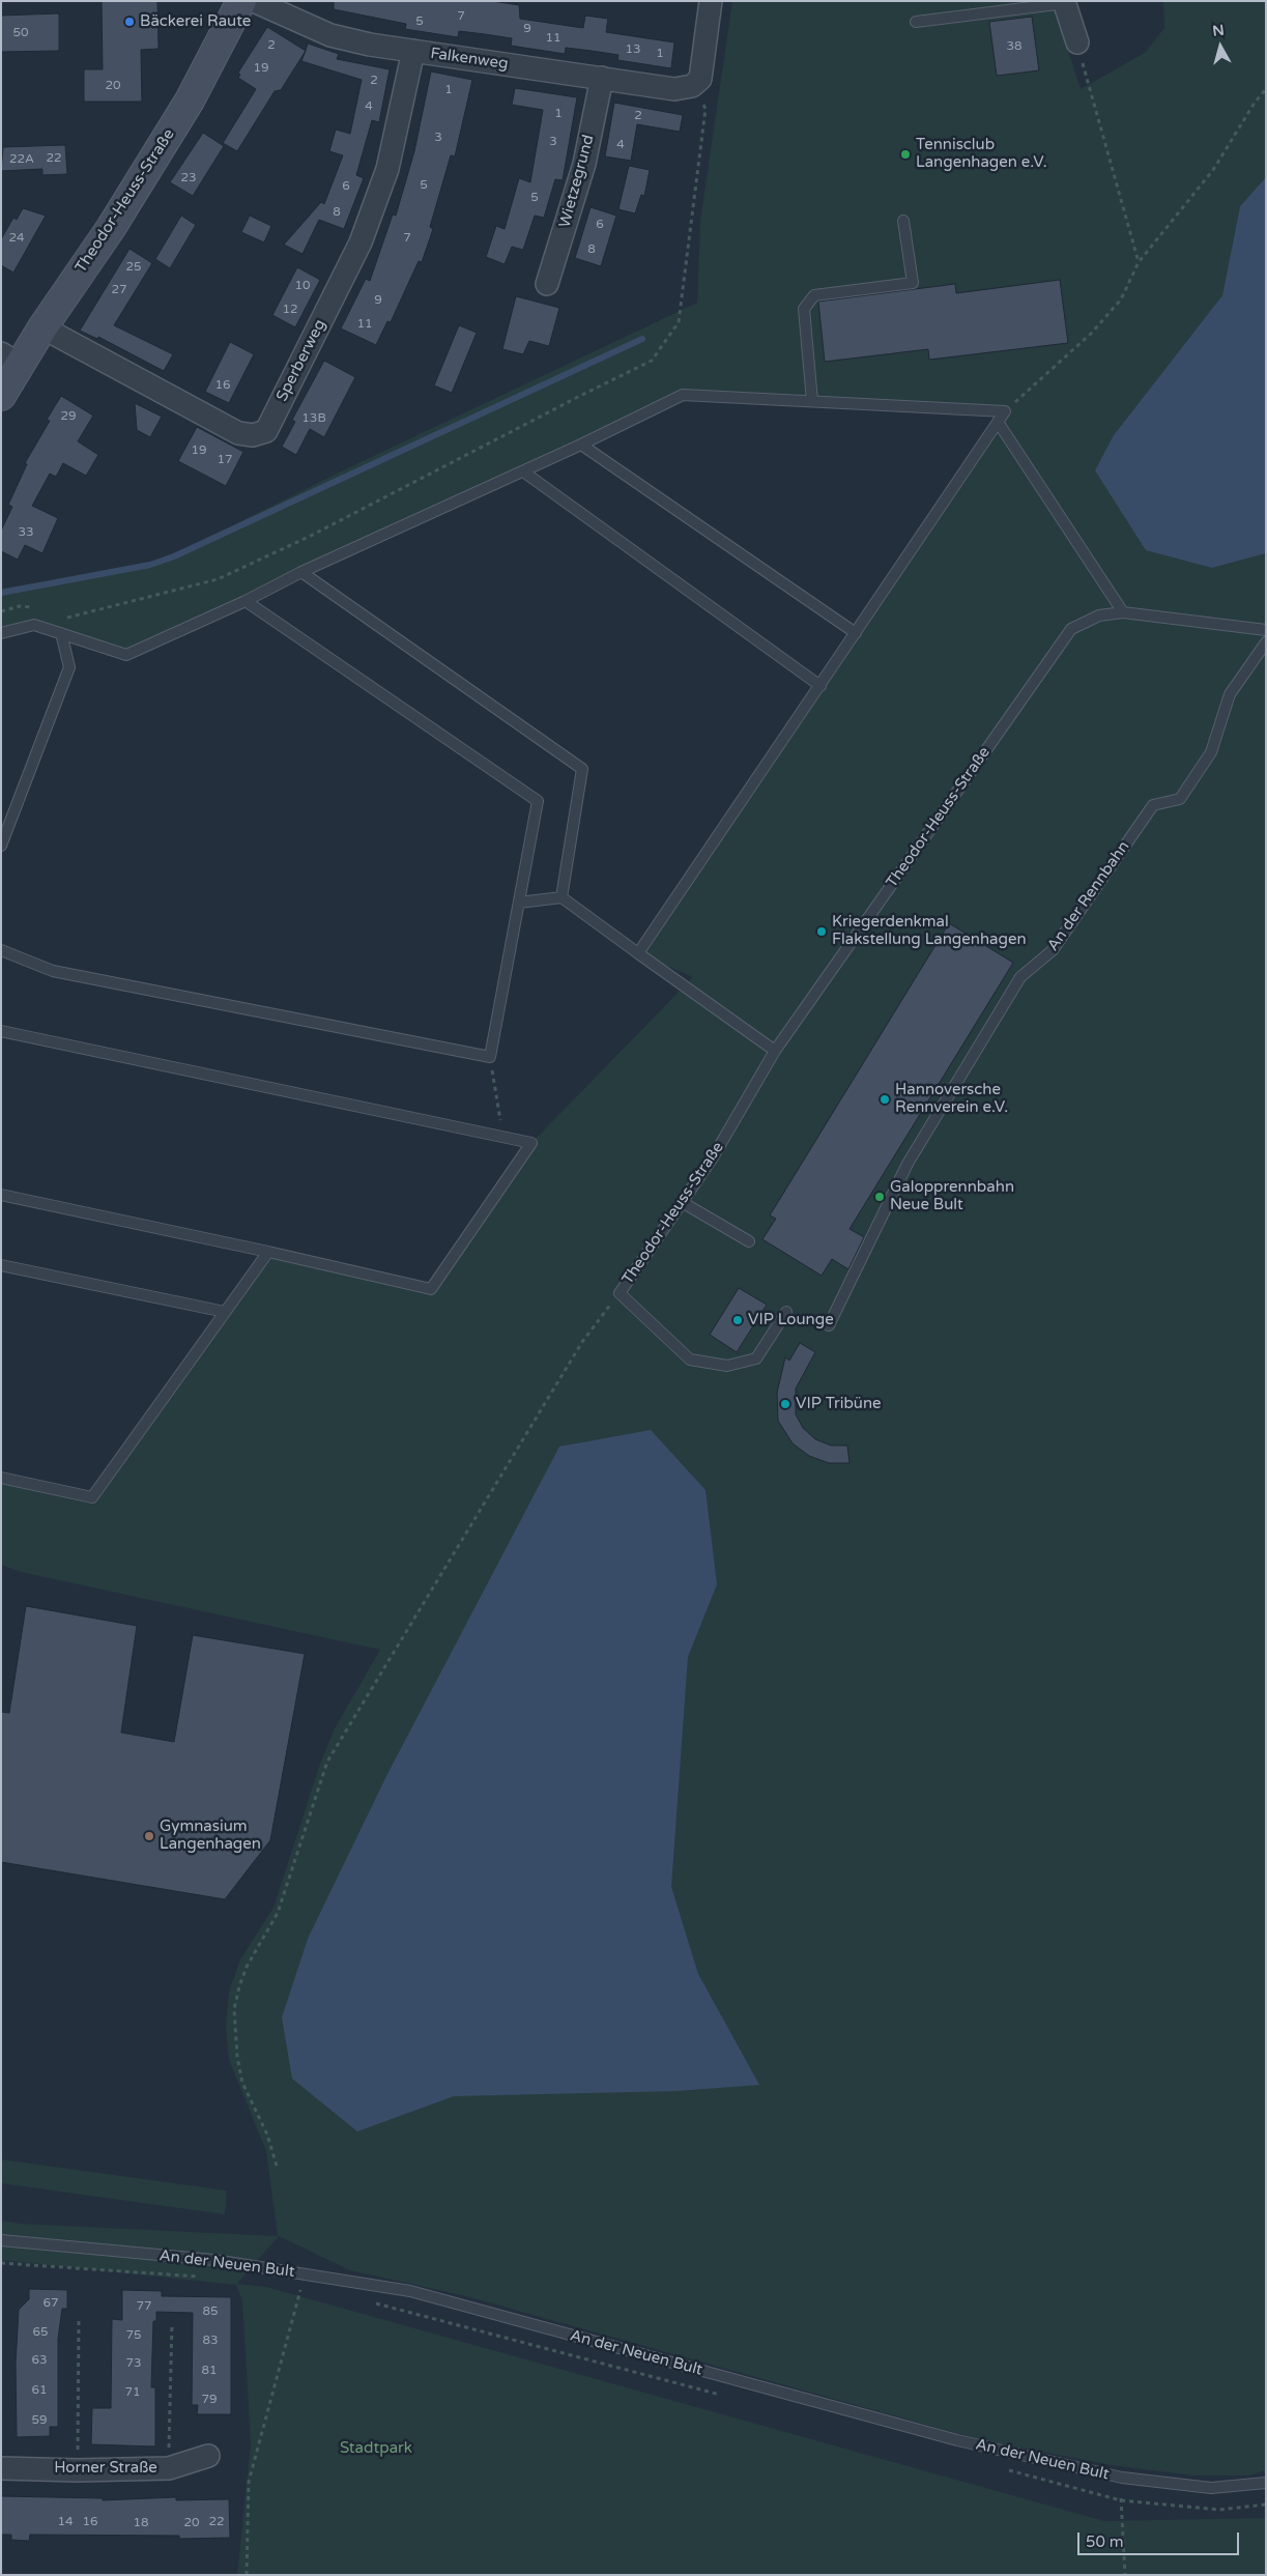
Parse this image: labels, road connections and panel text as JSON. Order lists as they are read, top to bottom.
{
  "streets": {
    "street": [
      "Falkenweg",
      "Wietzegrund",
      "Theodor-Heuss-Straße",
      "Sperberweg",
      "Horner Straße"
    ],
    "lane": ["An der Rennbahn", "An der Neuen Bult"]
  },
  "crossings": [
    ["Falkenweg", "Wietzegrund"],
    ["Falkenweg", "Sperberweg"],
    ["Theodor-Heuss-Straße", "Sperberweg"]
  ],
  "parks": ["Stadtpark"],
  "places": [
    "Bäckerei Raute",
    "Tennisclub Langenhagen e.V.",
    "Kriegerdenkmal Flakstellung Langenhagen",
    "Hannoversche Rennverein e.V.",
    "Galopprennbahn Neue Bult",
    "VIP Lounge",
    "VIP Tribüne",
    "Gymnasium Langenhagen"
  ],
  "house_numbers": [
    "7",
    "5",
    "9",
    "50",
    "11",
    "2",
    "38",
    "13",
    "1",
    "19",
    "2",
    "20",
    "1",
    "4",
    "1",
    "2",
    "3",
    "3",
    "4",
    "22",
    "22A",
    "23",
    "5",
    "6",
    "5",
    "8",
    "6",
    "24",
    "7",
    "8",
    "25",
    "10",
    "27",
    "9",
    "12",
    "11",
    "16",
    "29",
    "13B",
    "19",
    "17",
    "33",
    "67",
    "77",
    "85",
    "65",
    "75",
    "83",
    "63",
    "73",
    "81",
    "61",
    "71",
    "79",
    "59",
    "14",
    "16",
    "22",
    "18",
    "20"
  ],
  "scale_bar": "50 m",
  "north": "top"
}
